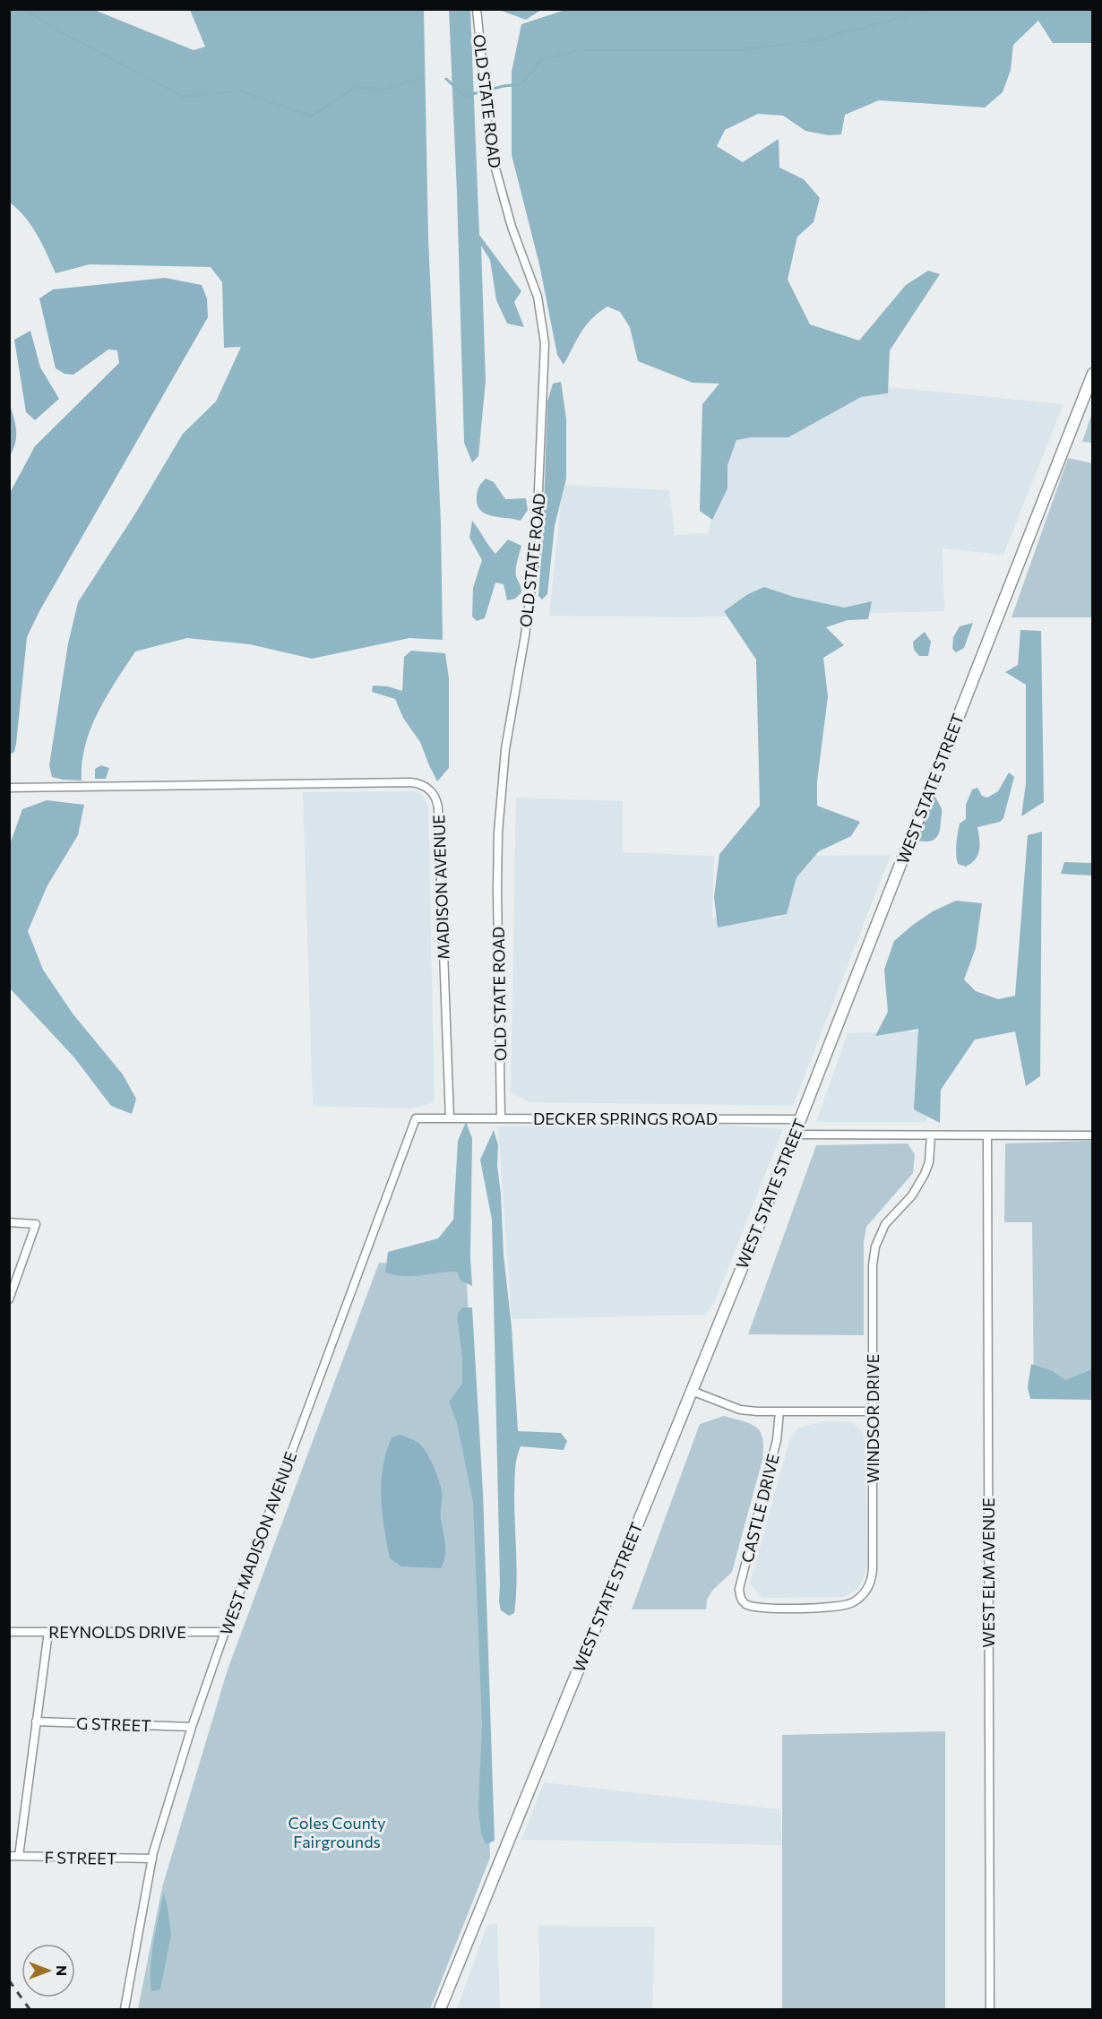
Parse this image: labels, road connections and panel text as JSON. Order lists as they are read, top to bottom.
{
  "streets": {
    "street": [
      "OLD STATE ROAD",
      "WEST STATE STREET",
      "MADISON AVENUE",
      "DECKER SPRINGS ROAD",
      "WINDSOR DRIVE",
      "CASTLE DRIVE",
      "WEST MADISON AVENUE",
      "WEST ELM AVENUE",
      "REYNOLDS DRIVE",
      "G STREET",
      "F STREET"
    ]
  },
  "crossings": [
    ["OLD STATE ROAD", "DECKER SPRINGS ROAD"],
    ["WEST STATE STREET", "DECKER SPRINGS ROAD"],
    ["MADISON AVENUE", "DECKER SPRINGS ROAD"],
    ["MADISON AVENUE", "WEST MADISON AVENUE"],
    ["DECKER SPRINGS ROAD", "WEST MADISON AVENUE"],
    ["WINDSOR DRIVE", "CASTLE DRIVE"],
    ["WEST MADISON AVENUE", "REYNOLDS DRIVE"],
    ["WEST MADISON AVENUE", "G STREET"],
    ["WEST MADISON AVENUE", "F STREET"]
  ],
  "parks": ["Coles County Fairgrounds"],
  "north": "right"
}
